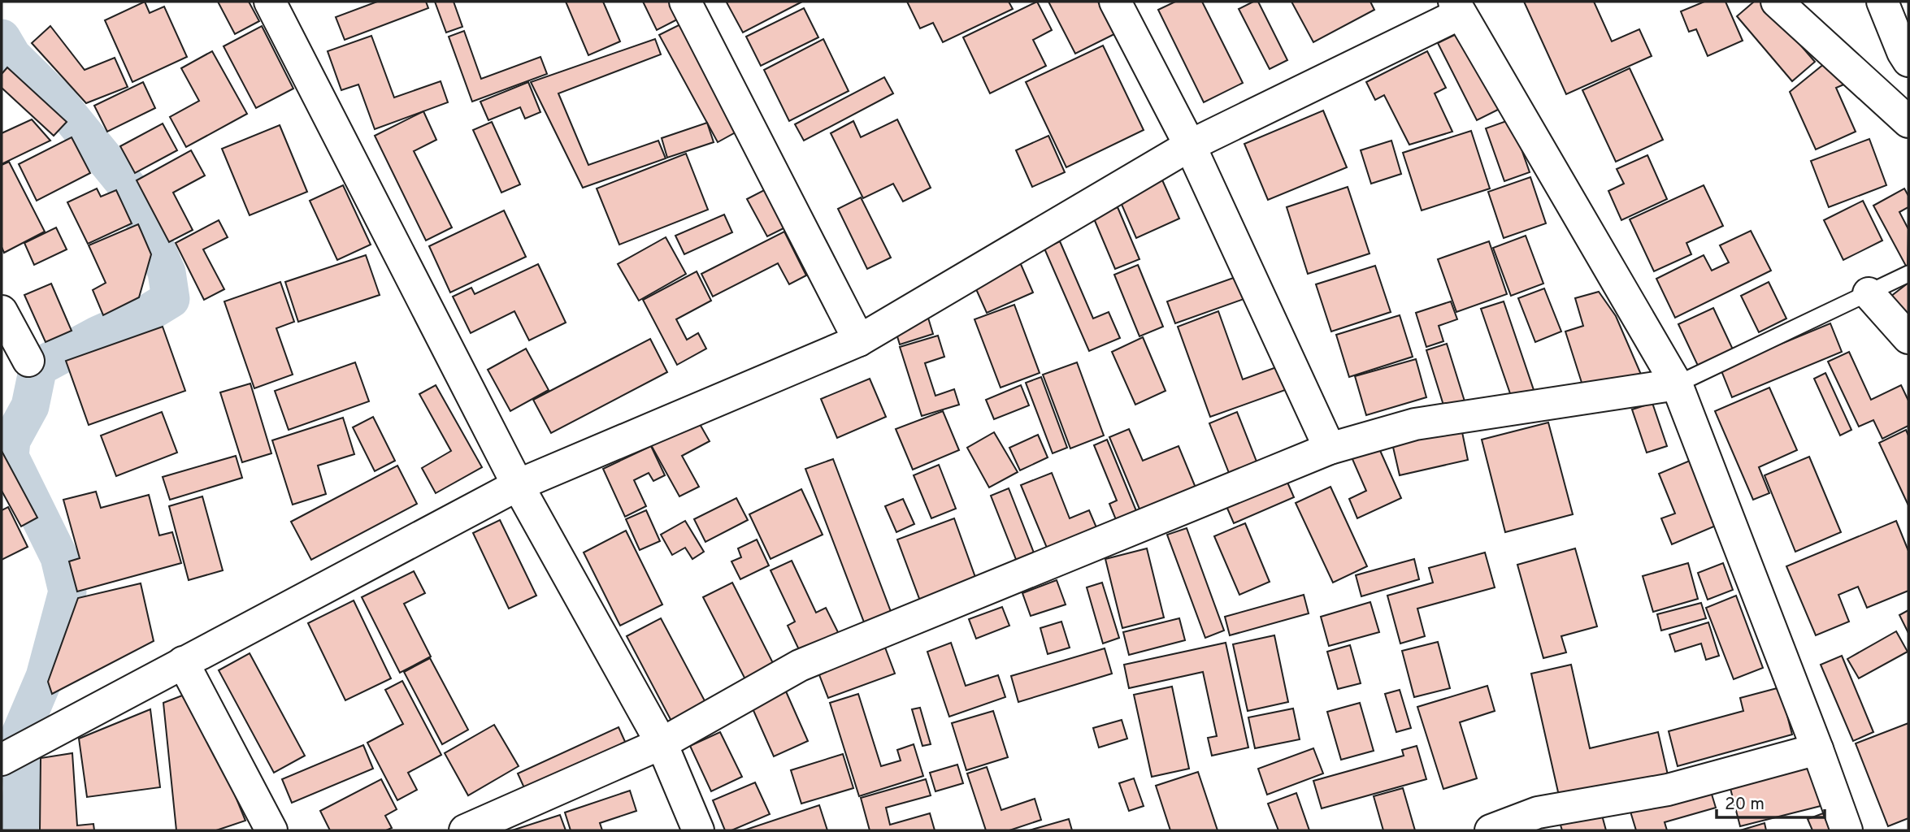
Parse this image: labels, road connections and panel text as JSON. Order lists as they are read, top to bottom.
{
  "scale_bar": "20 m"
}
